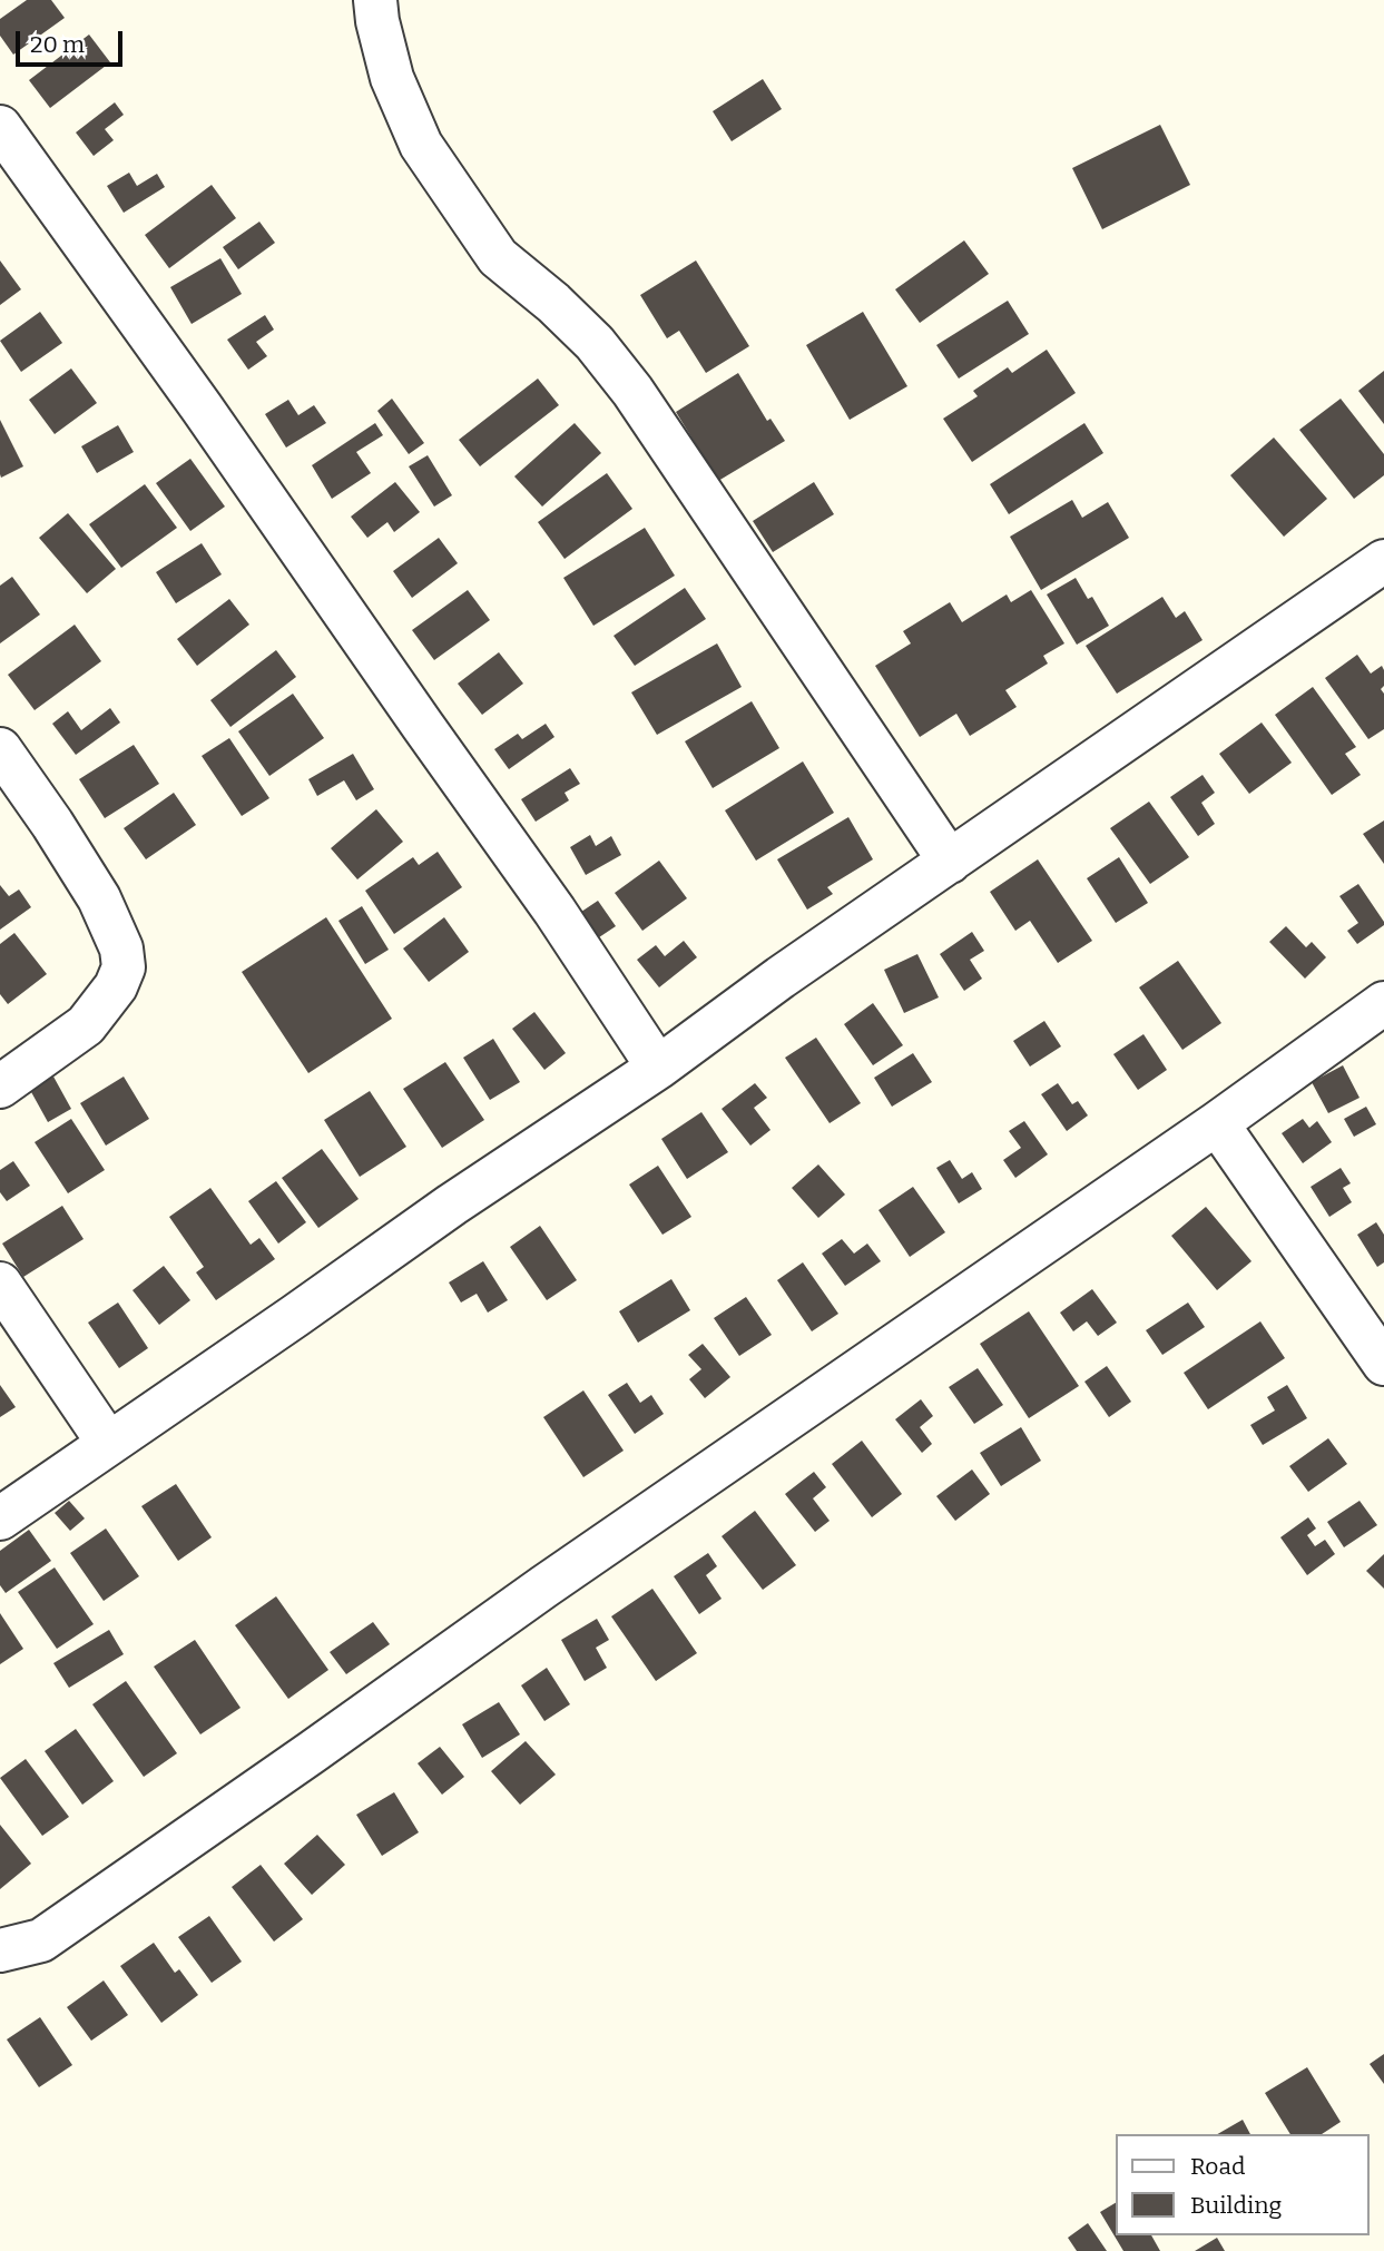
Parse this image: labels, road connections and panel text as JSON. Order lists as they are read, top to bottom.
{
  "legend": ["Road", "Building"],
  "scale_bar": "20 m"
}
